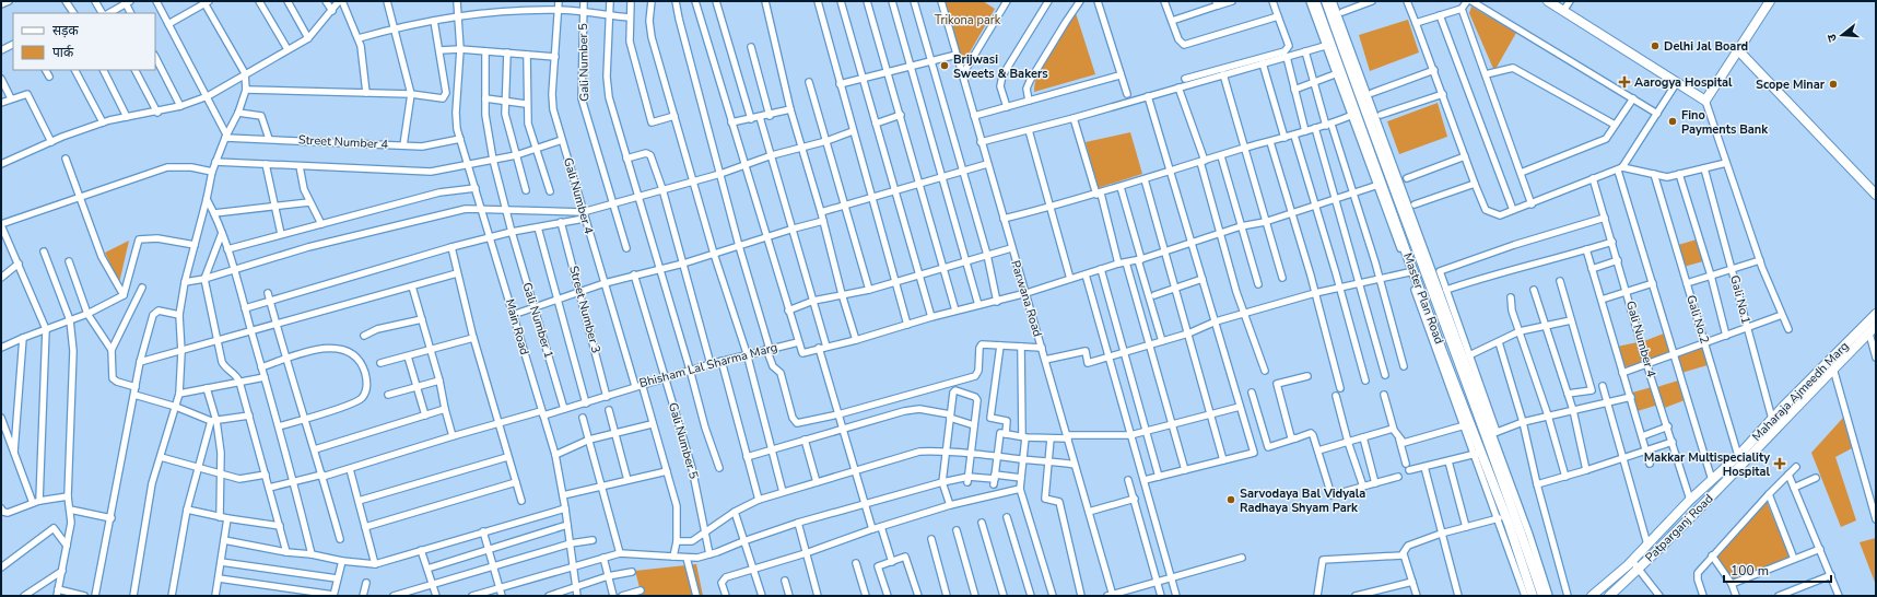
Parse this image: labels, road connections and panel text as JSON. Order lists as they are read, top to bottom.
{
  "streets": {
    "main road": ["Master Plan Road", "Maharaja Ajmeedh Marg", "Patparganj Road"],
    "street": [
      "Gali Number 5",
      "Street Number 4",
      "Gali Number 4",
      "Parwana Road",
      "Gali No.1",
      "Street Number 3",
      "Gali No.2",
      "Gali Number 1",
      "Main Road",
      "Bhisham Lal Sharma Marg"
    ]
  },
  "crossings": [
    ["Gali Number 5", "Bhisham Lal Sharma Marg"],
    ["Street Number 4", "Main Road"],
    ["Gali Number 4", "Bhisham Lal Sharma Marg"],
    ["Gali Number 4", "Maharaja Ajmeedh Marg"],
    ["Gali No.1", "Maharaja Ajmeedh Marg"],
    ["Gali No.1", "Patparganj Road"],
    ["Street Number 3", "Bhisham Lal Sharma Marg"],
    ["Gali No.2", "Maharaja Ajmeedh Marg"],
    ["Gali No.2", "Patparganj Road"],
    ["Gali Number 1", "Bhisham Lal Sharma Marg"],
    ["Main Road", "Bhisham Lal Sharma Marg"]
  ],
  "parks": ["Trikona park"],
  "places": {
    "other": [
      "Delhi Jal Board",
      "Brijwasi Sweets & Bakers",
      "Scope Minar",
      "Fino Payments Bank",
      "Sarvodaya Bal Vidyala Radhaya Shyam Park"
    ],
    "health": ["Aarogya Hospital", "Makkar Multispeciality Hospital"]
  },
  "legend": ["सड़क", "पार्क"],
  "scale_bar": "100 m",
  "north": "left"
}
